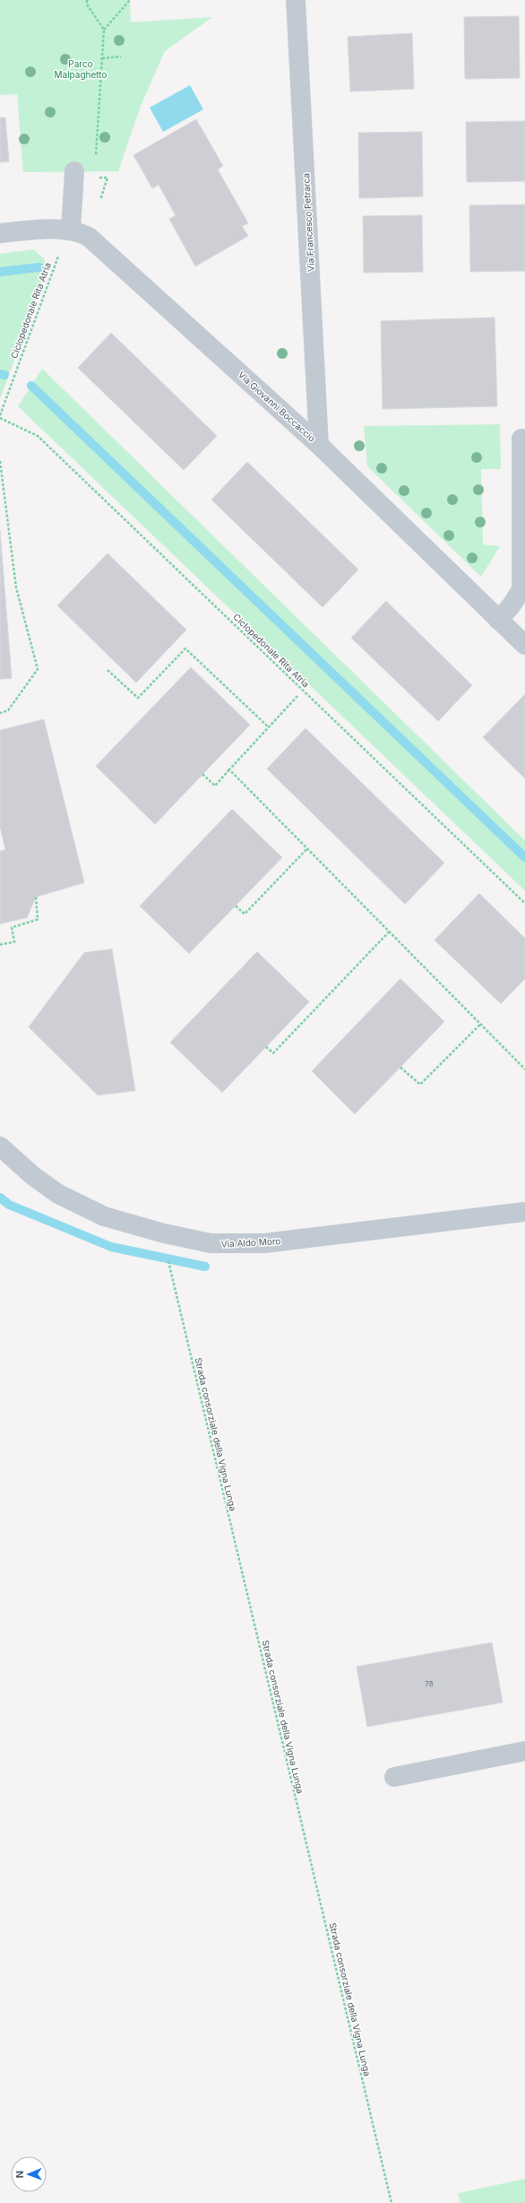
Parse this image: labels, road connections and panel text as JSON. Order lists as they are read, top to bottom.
{
  "streets": {
    "street": ["Via Francesco Petrarca", "Via Giovanni Boccaccio", "Via Aldo Moro"],
    "path": ["Ciclopedonale Rita Atria", "Strada consorziale della Vigna Lunga"]
  },
  "crossings": [
    ["Via Francesco Petrarca", "Via Giovanni Boccaccio"],
    ["Via Aldo Moro", "Strada consorziale della Vigna Lunga"]
  ],
  "parks": ["Parco Malpaghetto"],
  "house_numbers": ["78"],
  "north": "left"
}
